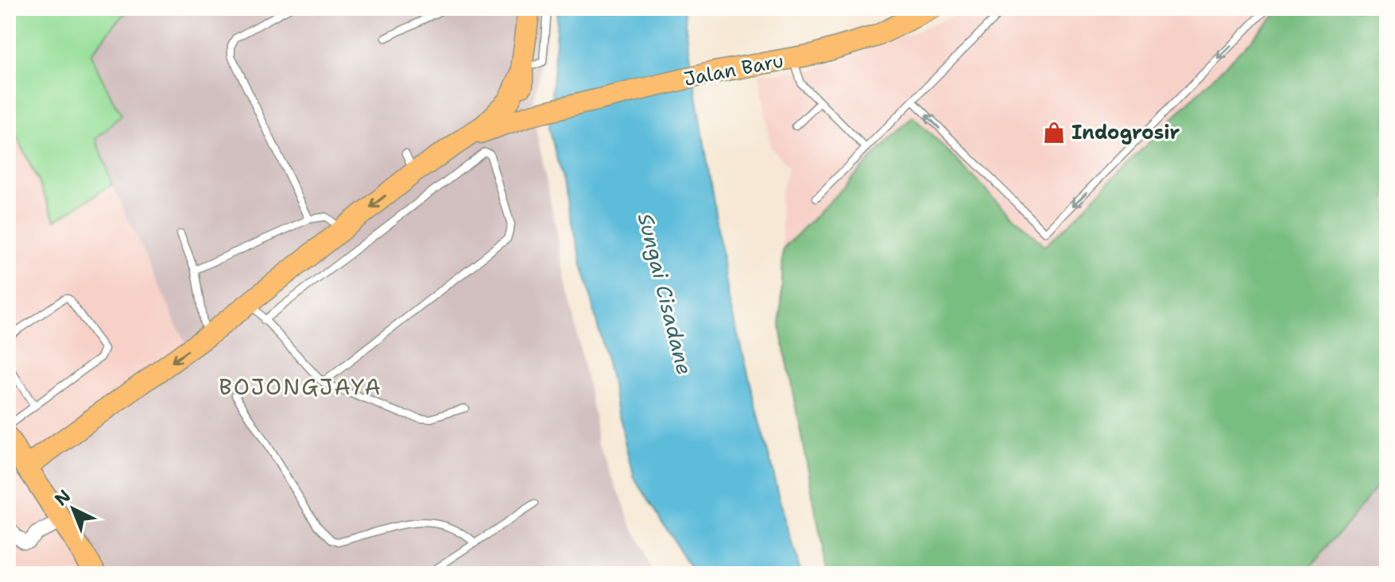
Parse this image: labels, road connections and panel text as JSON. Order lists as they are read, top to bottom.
{
  "streets": {
    "main road": ["Jalan Baru"]
  },
  "districts": ["BOJONGJAYA"],
  "water": ["Sungai Cisadane"],
  "places": {
    "shop": ["Indogrosir"]
  },
  "north": "top left"
}
